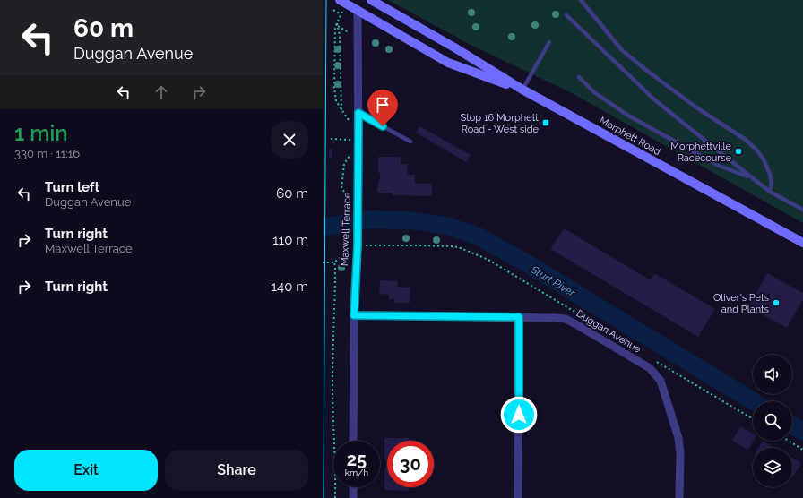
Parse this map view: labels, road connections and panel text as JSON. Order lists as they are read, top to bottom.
{
  "streets": {
    "main road": ["Morphett Road"],
    "street": ["Maxwell Terrace", "Duggan Avenue"]
  },
  "crossings": [
    ["Morphett Road", "Maxwell Terrace"],
    ["Maxwell Terrace", "Duggan Avenue"]
  ],
  "water": ["Sturt River"],
  "places": {
    "transit": ["Stop 16 Morphett Road - West side"],
    "other": ["Morphettville Racecourse", "Oliver's Pets and Plants"]
  },
  "page": {
    "turn": ["60 m", "Duggan Avenue"],
    "heading": ["1 min", "330 m · 11:16"],
    "list": [
      {
        "name": "Turn left",
        "note": "Duggan Avenue",
        "value": "60 m"
      },
      {
        "name": "Turn right",
        "note": "Maxwell Terrace",
        "value": "110 m"
      },
      {
        "name": "Turn right",
        "value": "140 m"
      }
    ],
    "speed": "25 km/h",
    "limit": "30",
    "buttons": ["Exit", "Share"]
  }
}
